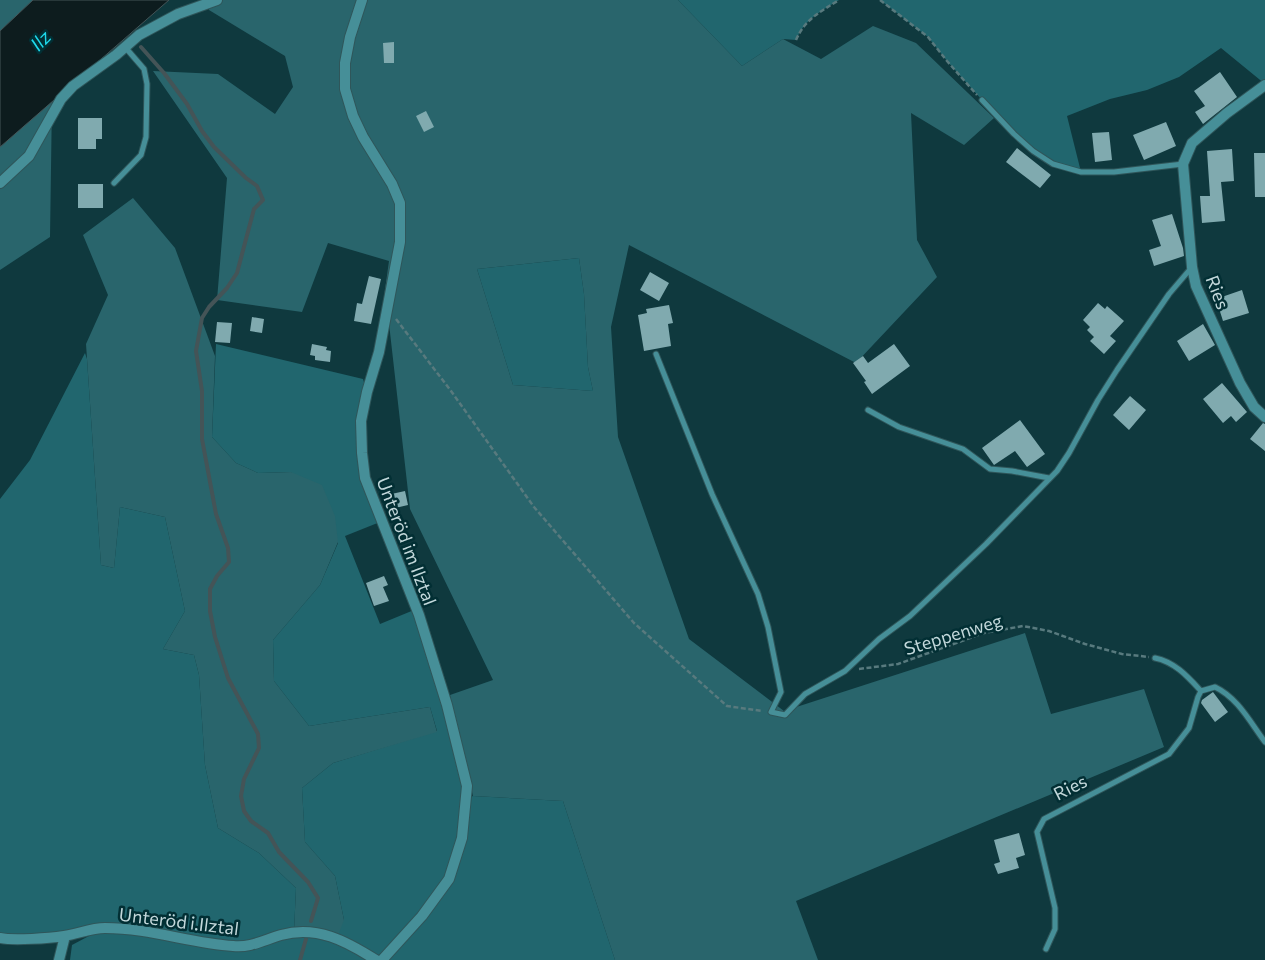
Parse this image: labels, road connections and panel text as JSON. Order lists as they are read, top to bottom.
{
  "streets": {
    "street": ["Ries", "Unteröd im Ilztal", "Unteröd i.Ilztal"],
    "path": ["Steppenweg"]
  },
  "water": ["Ilz"]
}
